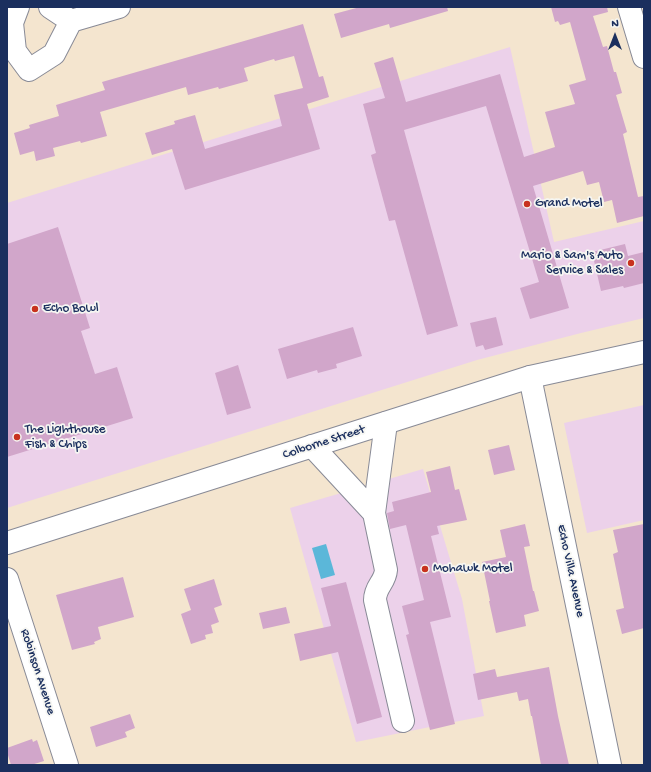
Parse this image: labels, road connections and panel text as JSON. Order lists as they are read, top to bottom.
{
  "streets": {
    "street": ["Colborne Street", "Echo Villa Avenue", "Robinson Avenue"]
  },
  "crossings": [
    ["Colborne Street", "Echo Villa Avenue"]
  ],
  "places": [
    "Grand Motel",
    "Mario & Sam's Auto Service & Sales",
    "Echo Bowl",
    "The Lighthouse Fish & Chips",
    "Mohawk Motel"
  ],
  "north": "top"
}
